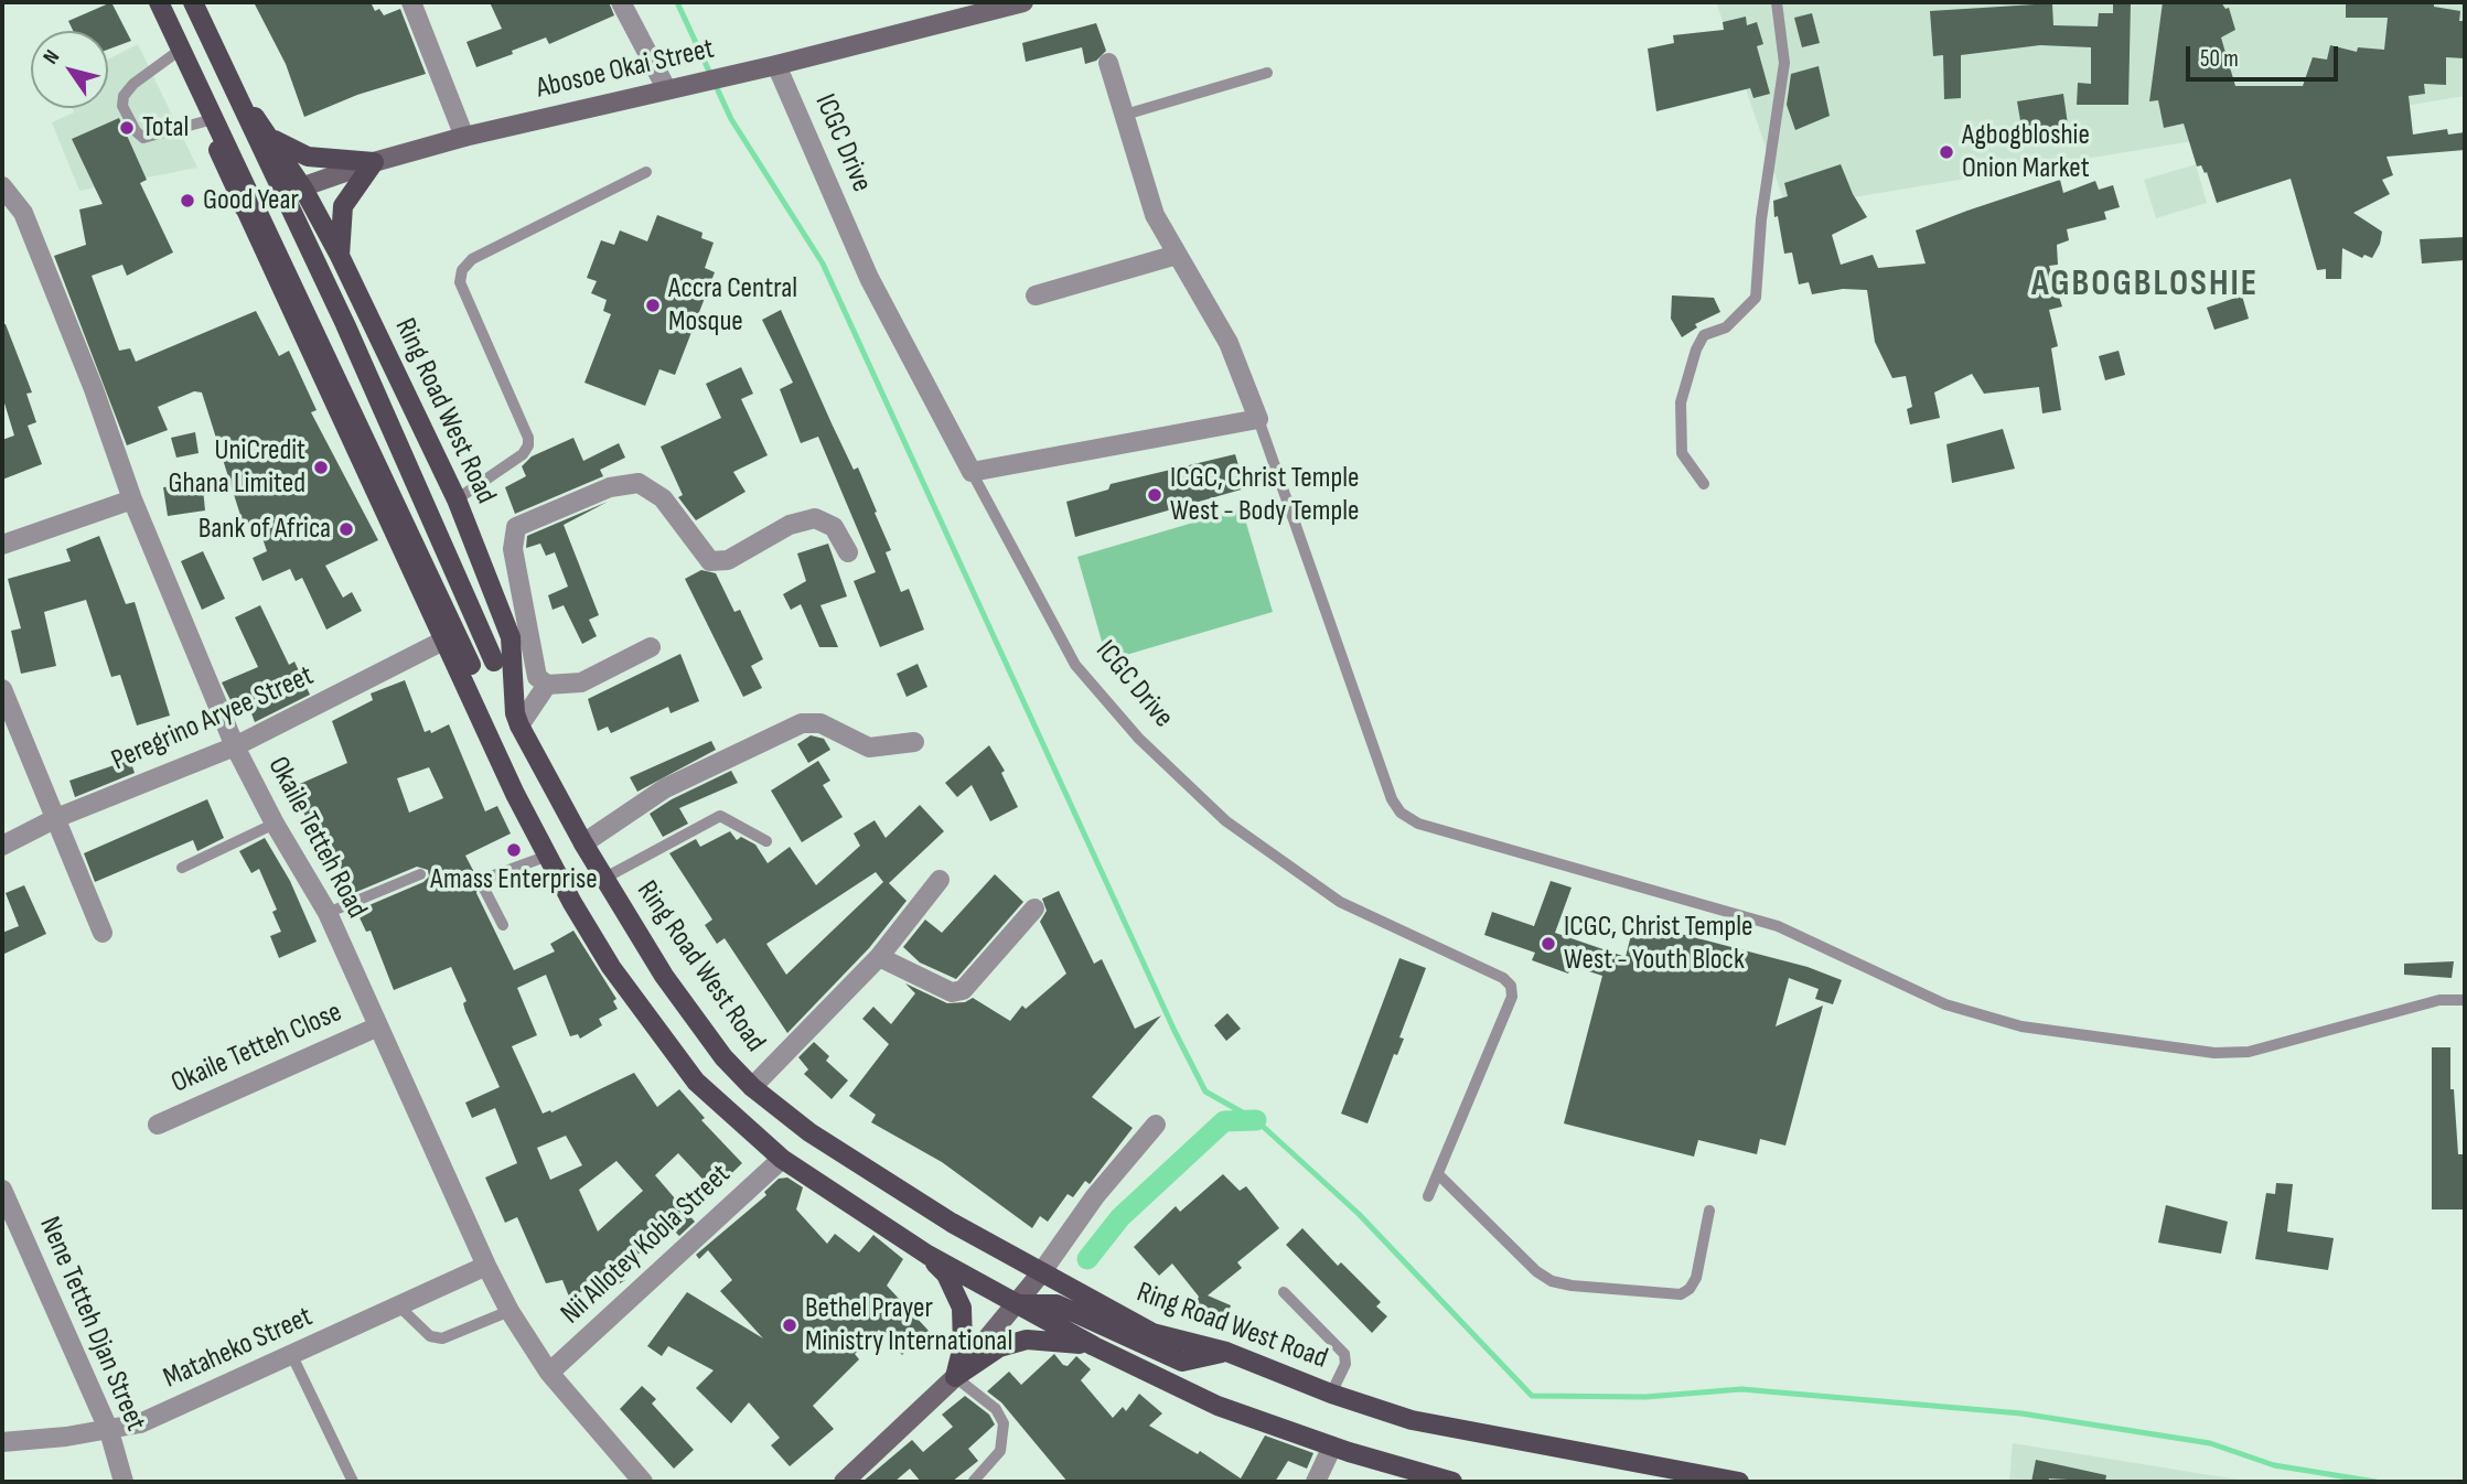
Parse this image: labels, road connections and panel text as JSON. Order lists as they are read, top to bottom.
{
  "streets": {
    "main road": ["Ring Road West Road"],
    "street": [
      "Abosoe Okai Street",
      "ICGC Drive",
      "Peregrino Aryee Street",
      "Okaile Tetteh Road",
      "Okaile Tetteh Close",
      "Nii Allotey Kobla Street",
      "Nene Tetteh Djan Street",
      "Mataheko Street"
    ]
  },
  "crossings": [
    ["Abosoe Okai Street", "ICGC Drive"],
    ["Abosoe Okai Street", "Ring Road West Road"],
    ["Peregrino Aryee Street", "Okaile Tetteh Road"],
    ["Okaile Tetteh Road", "Okaile Tetteh Close"],
    ["Okaile Tetteh Road", "Nii Allotey Kobla Street"],
    ["Okaile Tetteh Road", "Mataheko Street"],
    ["Nene Tetteh Djan Street", "Mataheko Street"]
  ],
  "districts": ["AGBOGBLOSHIE"],
  "places": [
    "Total",
    "Agbogbloshie Onion Market",
    "Good Year",
    "Accra Central Mosque",
    "UniCredit Ghana Limited",
    "ICGC, Christ Temple West - Body Temple",
    "Bank of Africa",
    "Amass Enterprise",
    "ICGC, Christ Temple West - Youth Block",
    "Bethel Prayer Ministry International"
  ],
  "scale_bar": "50 m",
  "north": "top left"
}
